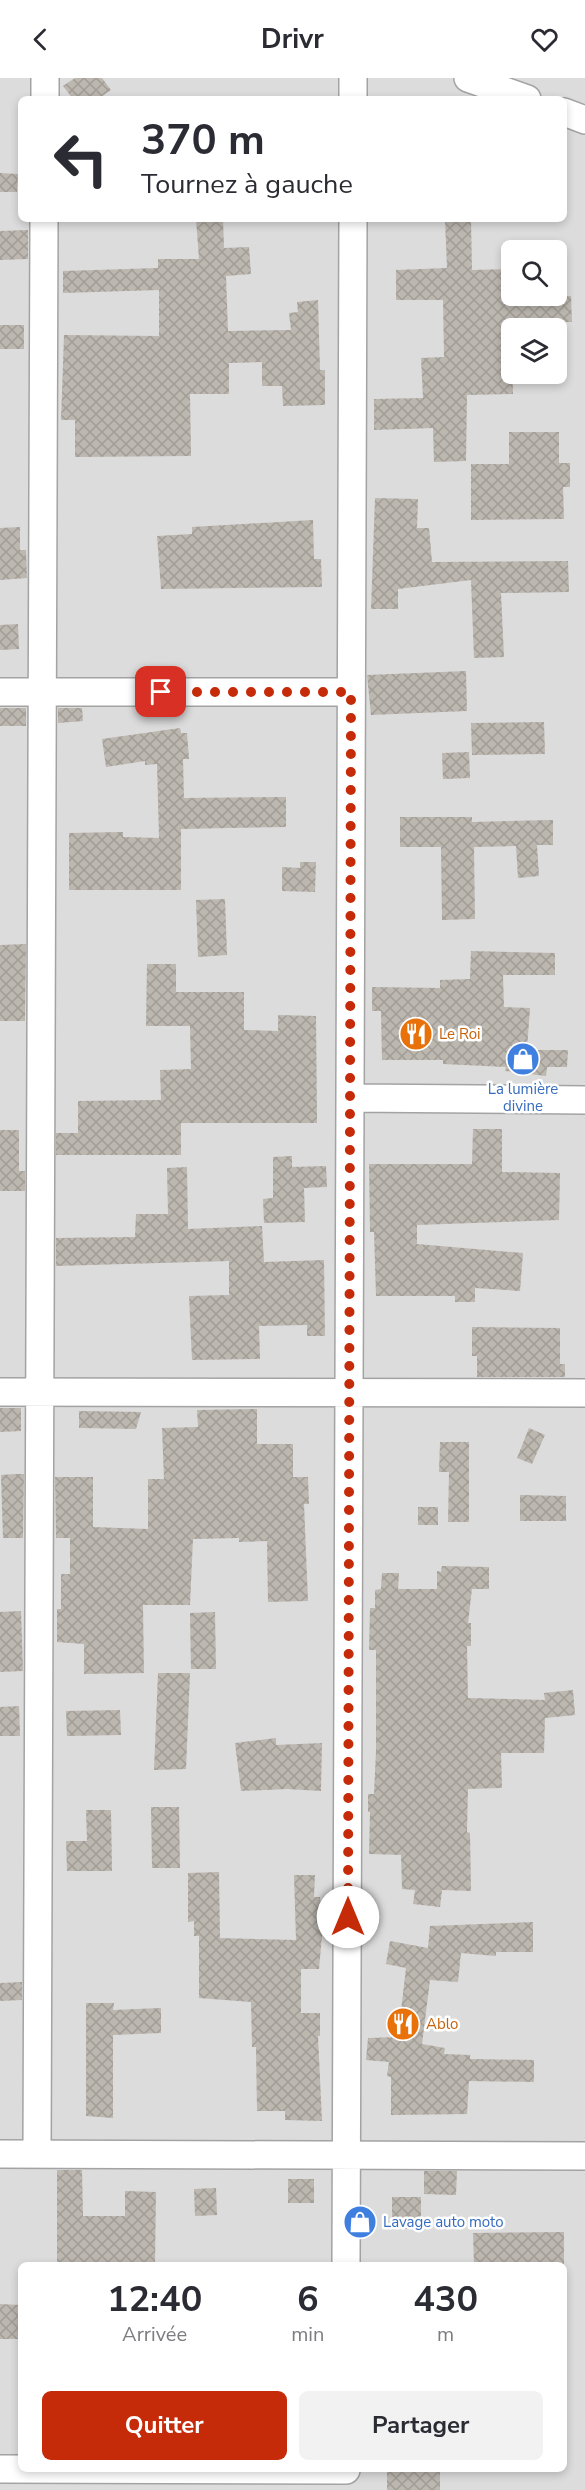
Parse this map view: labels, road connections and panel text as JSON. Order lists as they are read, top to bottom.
{
  "places": {
    "restaurant": ["Le Roi", "Ablo"],
    "shop": ["La lumière divine", "Lavage auto moto"]
  },
  "page": {
    "header": "Drivr",
    "turn": ["370 m", "Tournez à gauche"],
    "eta": [
      "12:40",
      "Arrivée",
      "6",
      "min",
      "430",
      "m"
    ],
    "buttons": ["Quitter", "Partager"]
  }
}
